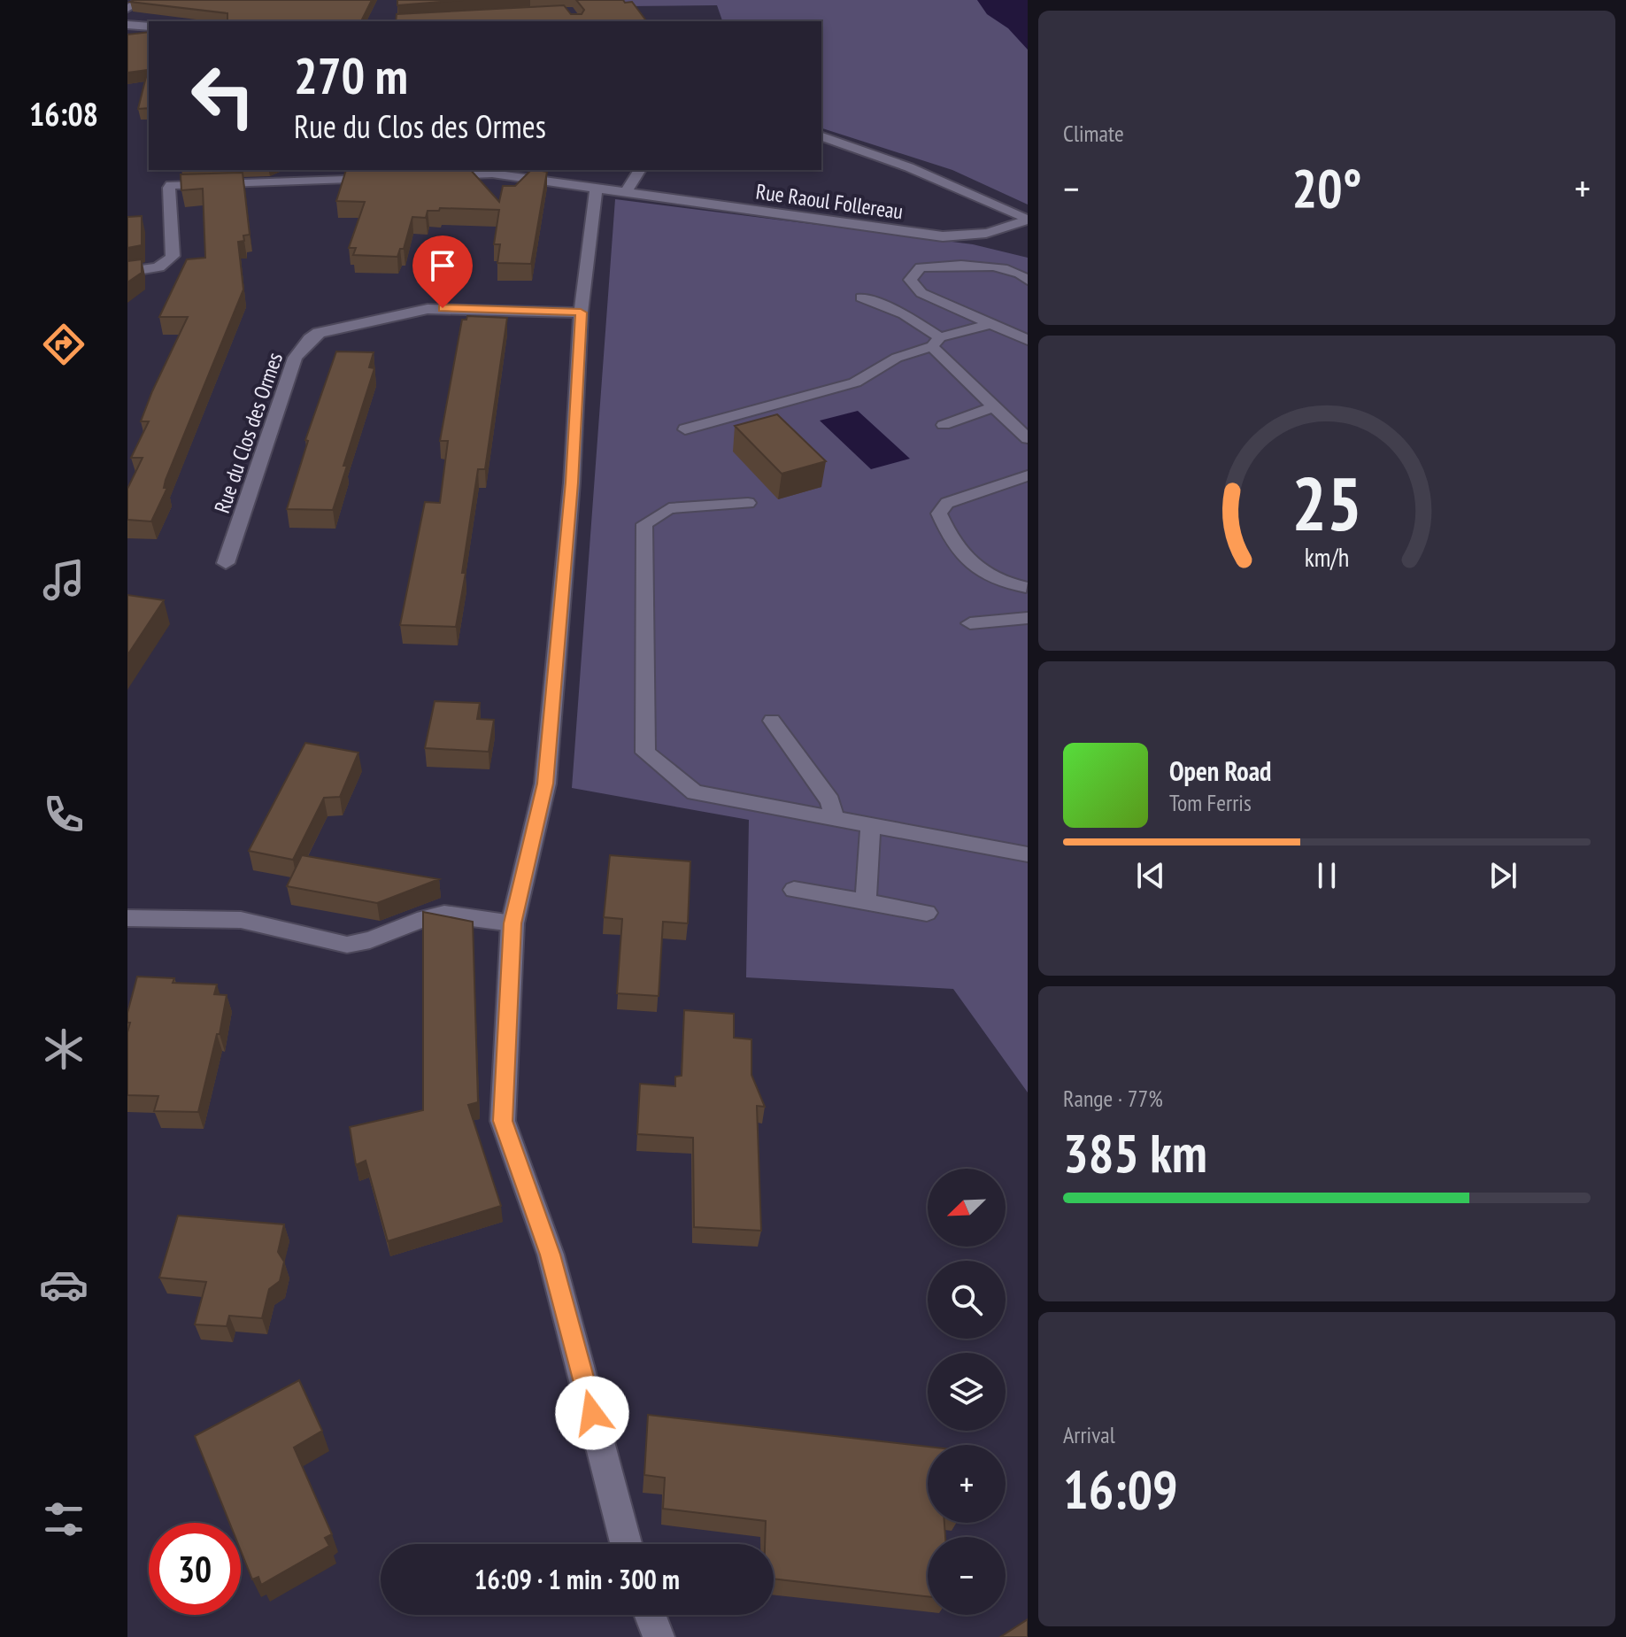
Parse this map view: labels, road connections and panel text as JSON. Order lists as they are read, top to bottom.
{
  "streets": {
    "street": ["Rue Raoul Follereau", "Rue du Clos des Ormes"]
  },
  "north": "bottom left",
  "page": {
    "tabs": "16:08",
    "tile": [
      "Climate",
      ["Range · 77%", "385 km"],
      ["Arrival", "16:09"]
    ],
    "turn": ["270 m", "Rue du Clos des Ormes"],
    "heat": ["−", "20°", "+"],
    "song": ["Open Road", "Tom Ferris"],
    "map_buttons": ["+", "−"],
    "limit": "30",
    "trip": "16:09 · 1 min · 300 m",
    "gauge": ["25", "km/h"]
  }
}
